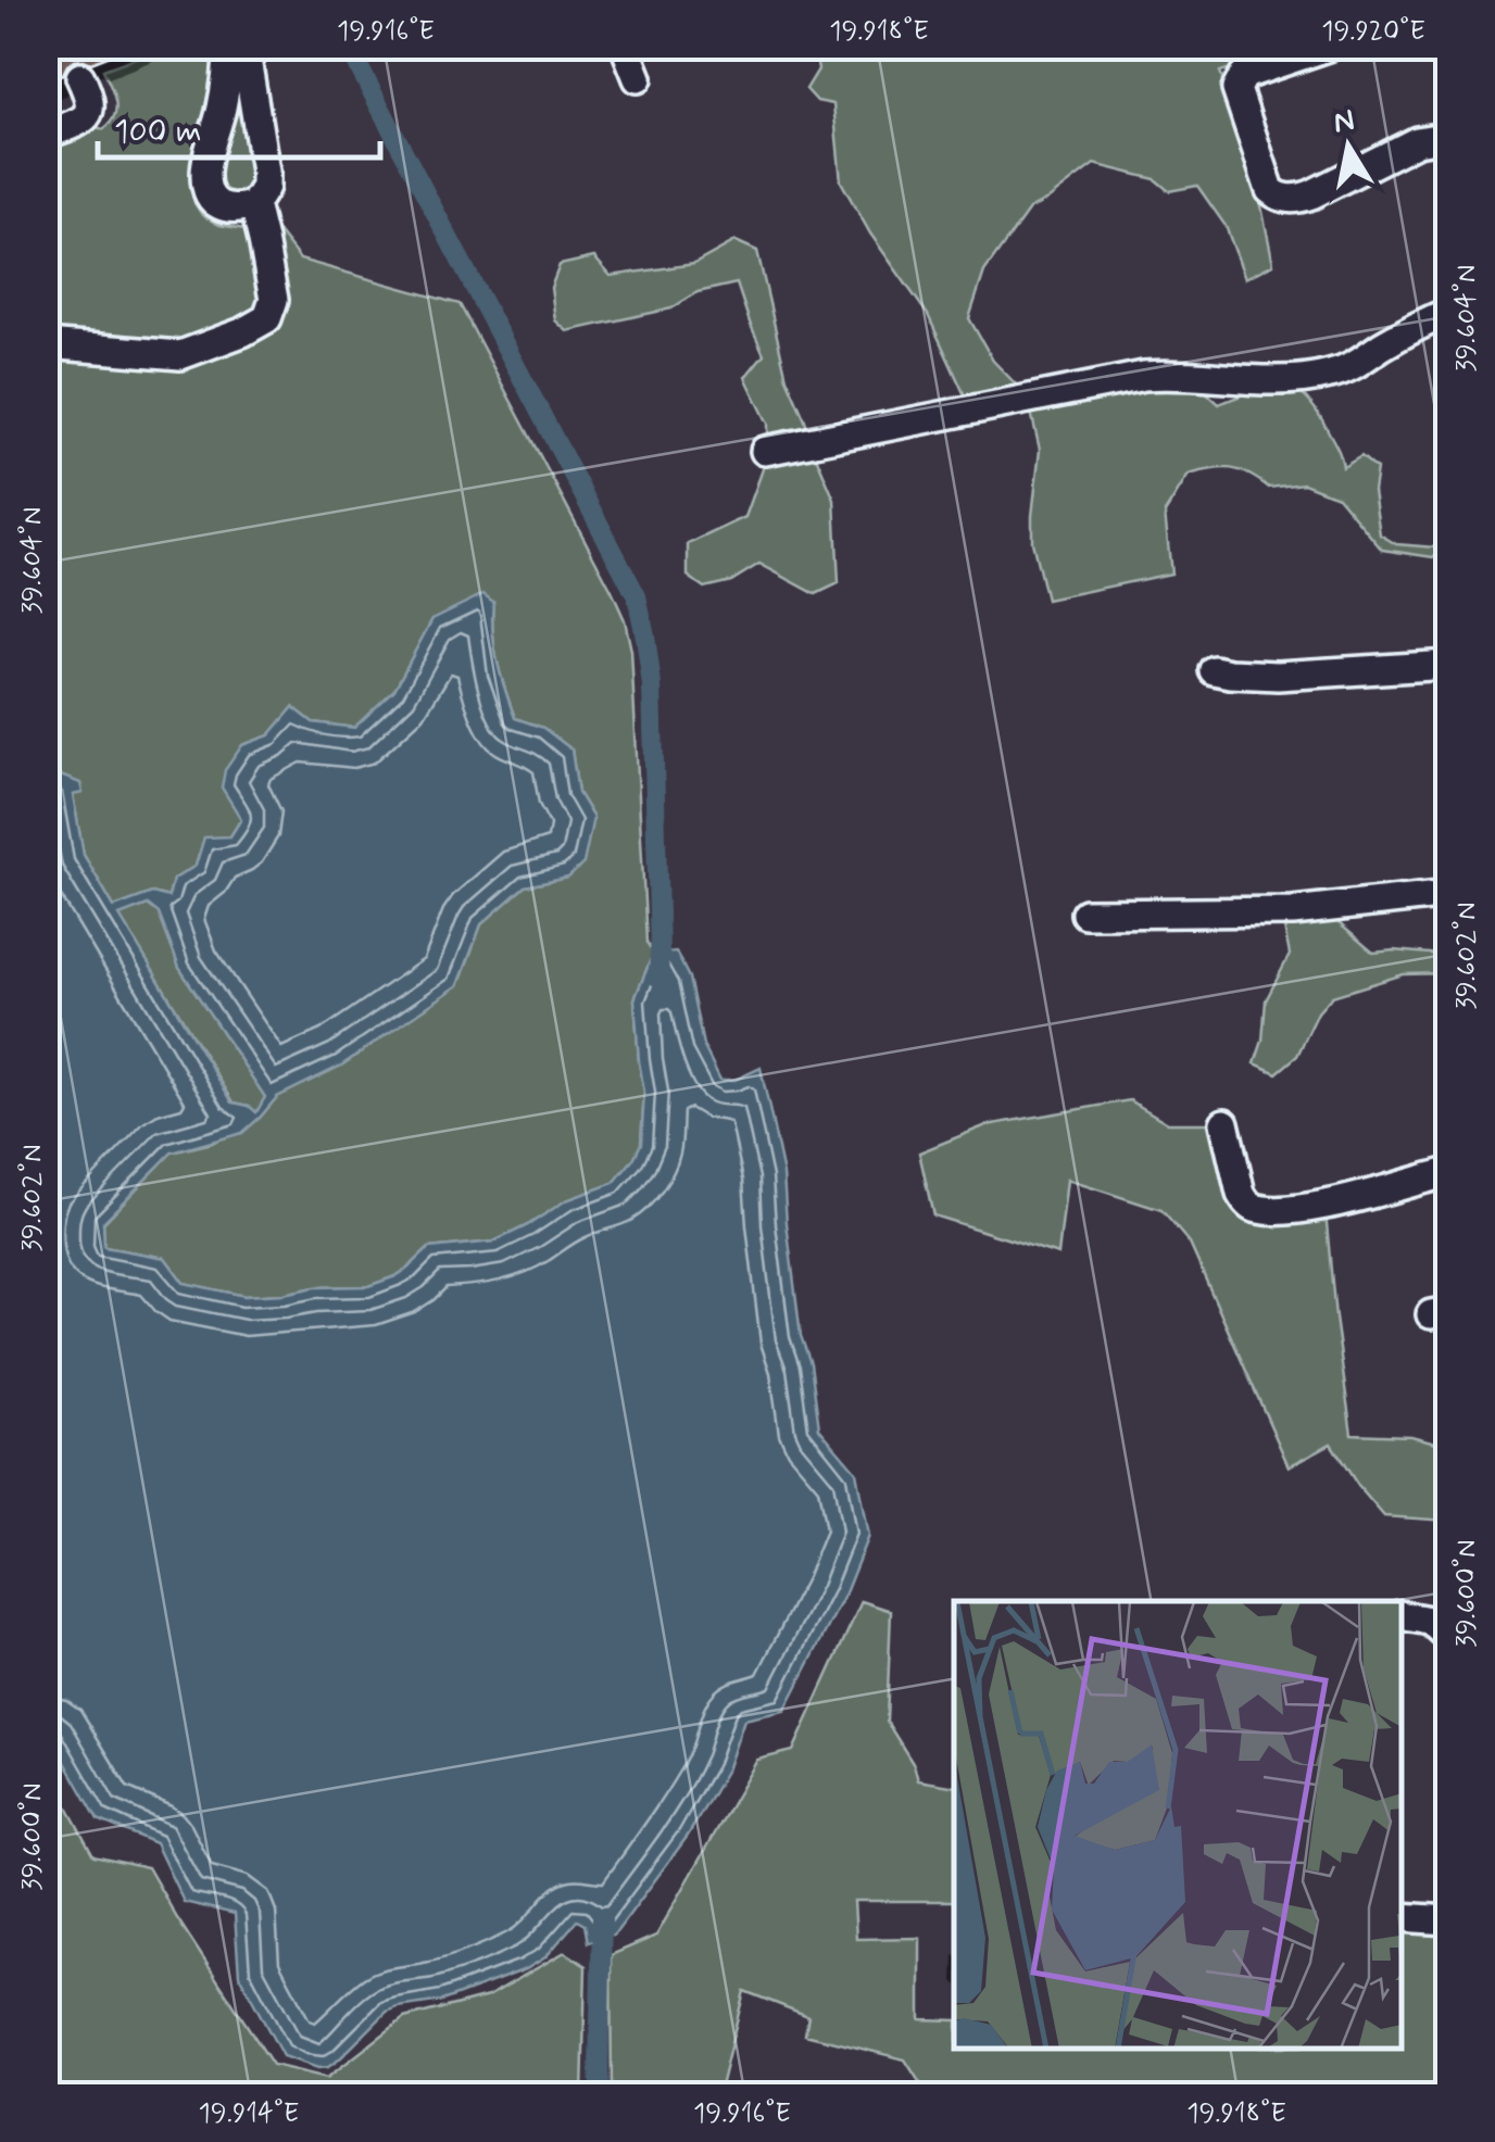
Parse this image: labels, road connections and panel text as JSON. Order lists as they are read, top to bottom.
{
  "scale_bar": "100 m",
  "north": "top",
  "coordinates": [
    "19.916°E",
    "19.918°E",
    "19.920°E",
    "39.604°N",
    "39.602°N",
    "39.600°N",
    "19.914°E"
  ]
}
